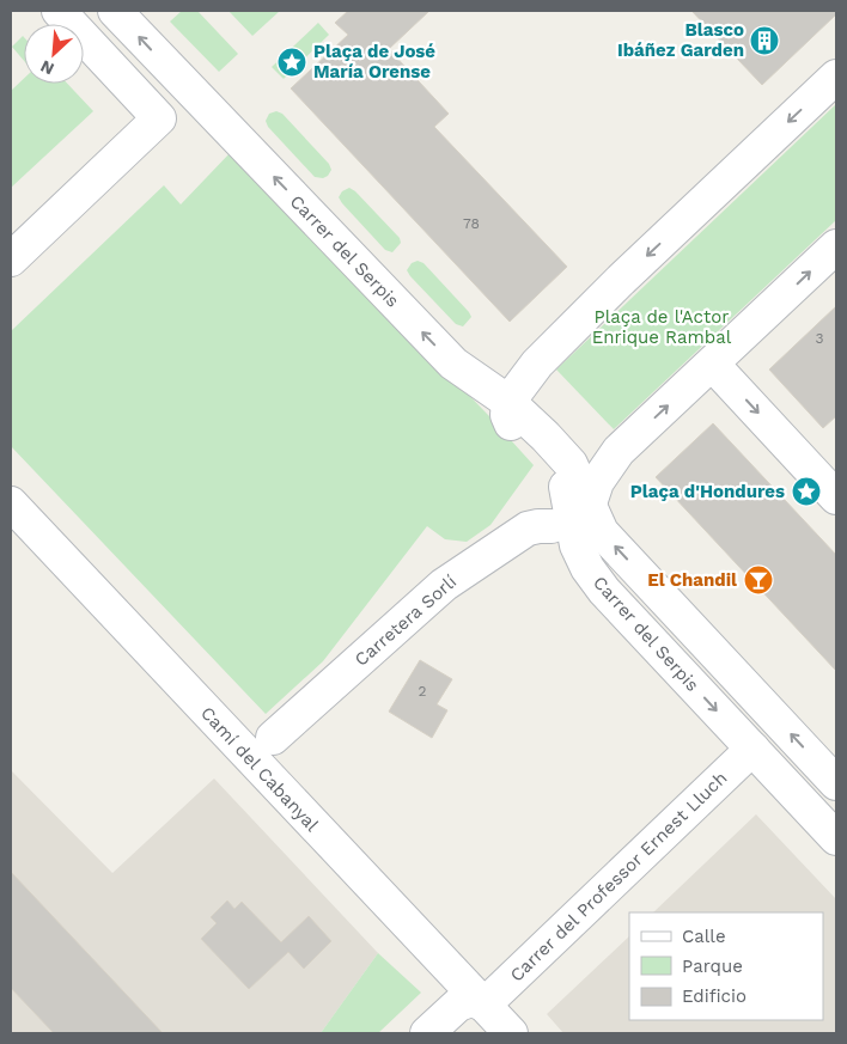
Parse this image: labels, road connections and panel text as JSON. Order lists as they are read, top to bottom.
{
  "streets": {
    "street": [
      "Carrer del Serpis",
      "Carretera Sorlí",
      "Camí del Cabanyal",
      "Carrer del Professor Ernest Lluch"
    ]
  },
  "crossings": [
    ["Carrer del Serpis", "Carrer del Professor Ernest Lluch"],
    ["Camí del Cabanyal", "Carrer del Professor Ernest Lluch"]
  ],
  "parks": ["Plaça de l'Actor Enrique Rambal"],
  "places": {
    "building": ["Blasco Ibáñez Garden"],
    "place": ["Plaça de José María Orense", "Plaça d'Hondures"],
    "bar": ["El Chandil"]
  },
  "house_numbers": ["78", "3", "2"],
  "legend": ["Calle", "Parque", "Edificio"],
  "north": "bottom left"
}
